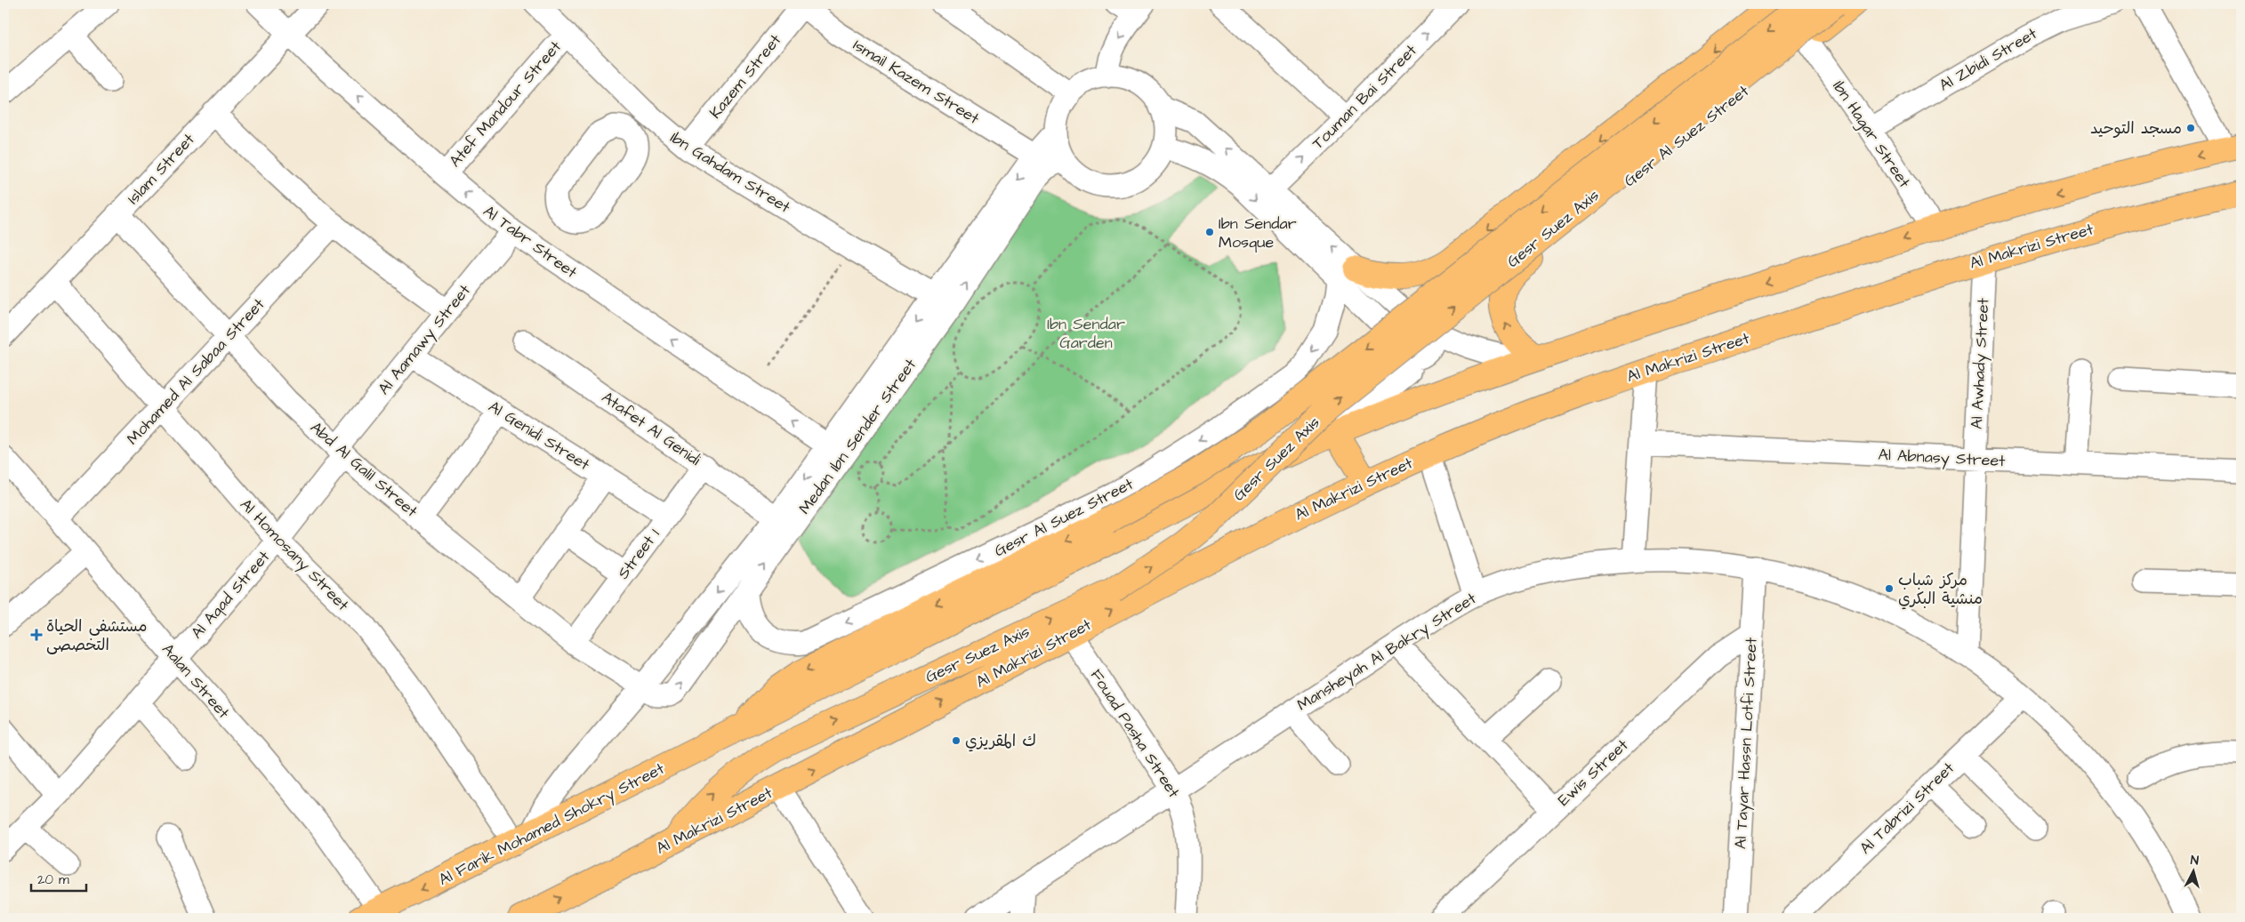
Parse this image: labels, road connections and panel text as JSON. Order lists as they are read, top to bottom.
{
  "streets": {
    "main road": [
      "Gesr Al Suez Street",
      "Gesr Suez Axis",
      "Al Makrizi Street",
      "Al Farik Mohamed Shokry Street"
    ],
    "street": [
      "Al Zbidi Street",
      "Kazem Street",
      "Ismail Kazem Street",
      "Touman Bai Street",
      "Atef Mandour Street",
      "Ibn Hagar Street",
      "Islam Street",
      "Ibn Gahdam Street",
      "Al Tabr Street",
      "Al Aamawy Street",
      "Al Awhady Street",
      "Mohamed Al Sabaa Street",
      "Atafet Al Genidi",
      "Al Genidi Street",
      "Medan Ibn Sender Street",
      "Al Abnasy Street",
      "Abd Al Galil Street",
      "Street 1",
      "Al Homosany Street",
      "Al Aqad Street",
      "Mansheyah Al Bakry Street",
      "Aalan Street",
      "Fouad Pasha Street",
      "Al Tayar Hassn Lotfi Street",
      "Ewis Street",
      "Al Tabrizi Street"
    ]
  },
  "crossings": [
    ["Al Zbidi Street", "Ibn Hagar Street"],
    ["Kazem Street", "Ismail Kazem Street"],
    ["Kazem Street", "Ibn Gahdam Street"],
    ["Ismail Kazem Street", "Medan Ibn Sender Street"],
    ["Atef Mandour Street", "Ibn Gahdam Street"],
    ["Atef Mandour Street", "Al Tabr Street"],
    ["Ibn Hagar Street", "Gesr Al Suez Street"],
    ["Gesr Al Suez Street", "Medan Ibn Sender Street"],
    ["Islam Street", "Al Tabr Street"],
    ["Islam Street", "Abd Al Galil Street"],
    ["Islam Street", "Al Homosany Street"],
    ["Ibn Gahdam Street", "Medan Ibn Sender Street"],
    ["Gesr Suez Axis", "Al Makrizi Street"],
    ["Gesr Suez Axis", "Al Farik Mohamed Shokry Street"],
    ["Al Tabr Street", "Al Aamawy Street"],
    ["Al Tabr Street", "Medan Ibn Sender Street"],
    ["Al Makrizi Street", "Al Awhady Street"],
    ["Al Makrizi Street", "Fouad Pasha Street"],
    ["Al Aamawy Street", "Al Genidi Street"],
    ["Al Aamawy Street", "Abd Al Galil Street"],
    ["Al Aamawy Street", "Al Aqad Street"],
    ["Al Awhady Street", "Al Abnasy Street"],
    ["Al Awhady Street", "Mansheyah Al Bakry Street"],
    ["Mohamed Al Sabaa Street", "Abd Al Galil Street"],
    ["Mohamed Al Sabaa Street", "Al Homosany Street"],
    ["Mohamed Al Sabaa Street", "Aalan Street"],
    ["Atafet Al Genidi", "Medan Ibn Sender Street"],
    ["Atafet Al Genidi", "Street 1"],
    ["Al Genidi Street", "Street 1"],
    ["Medan Ibn Sender Street", "Abd Al Galil Street"],
    ["Medan Ibn Sender Street", "Al Homosany Street"],
    ["Medan Ibn Sender Street", "Al Farik Mohamed Shokry Street"],
    ["Abd Al Galil Street", "Street 1"],
    ["Abd Al Galil Street", "Al Aqad Street"],
    ["Al Homosany Street", "Al Aqad Street"],
    ["Al Homosany Street", "Al Farik Mohamed Shokry Street"],
    ["Al Aqad Street", "Aalan Street"],
    ["Mansheyah Al Bakry Street", "Fouad Pasha Street"],
    ["Mansheyah Al Bakry Street", "Al Tayar Hassn Lotfi Street"],
    ["Mansheyah Al Bakry Street", "Al Tabrizi Street"],
    ["Aalan Street", "Al Farik Mohamed Shokry Street"],
    ["Al Tayar Hassn Lotfi Street", "Ewis Street"]
  ],
  "one_way": ["Touman Bai Street", "Al Farik Mohamed Shokry Street"],
  "parks": ["Ibn Sendar Garden"],
  "places": {
    "other": [
      "مسجد التوحيد",
      "Ibn Sendar Mosque",
      "مركز شباب منشية البكري",
      "ك المقريزي"
    ],
    "health": ["مستشفى الحياة التخصصى"]
  },
  "scale_bar": "20 m",
  "north": "top"
}
